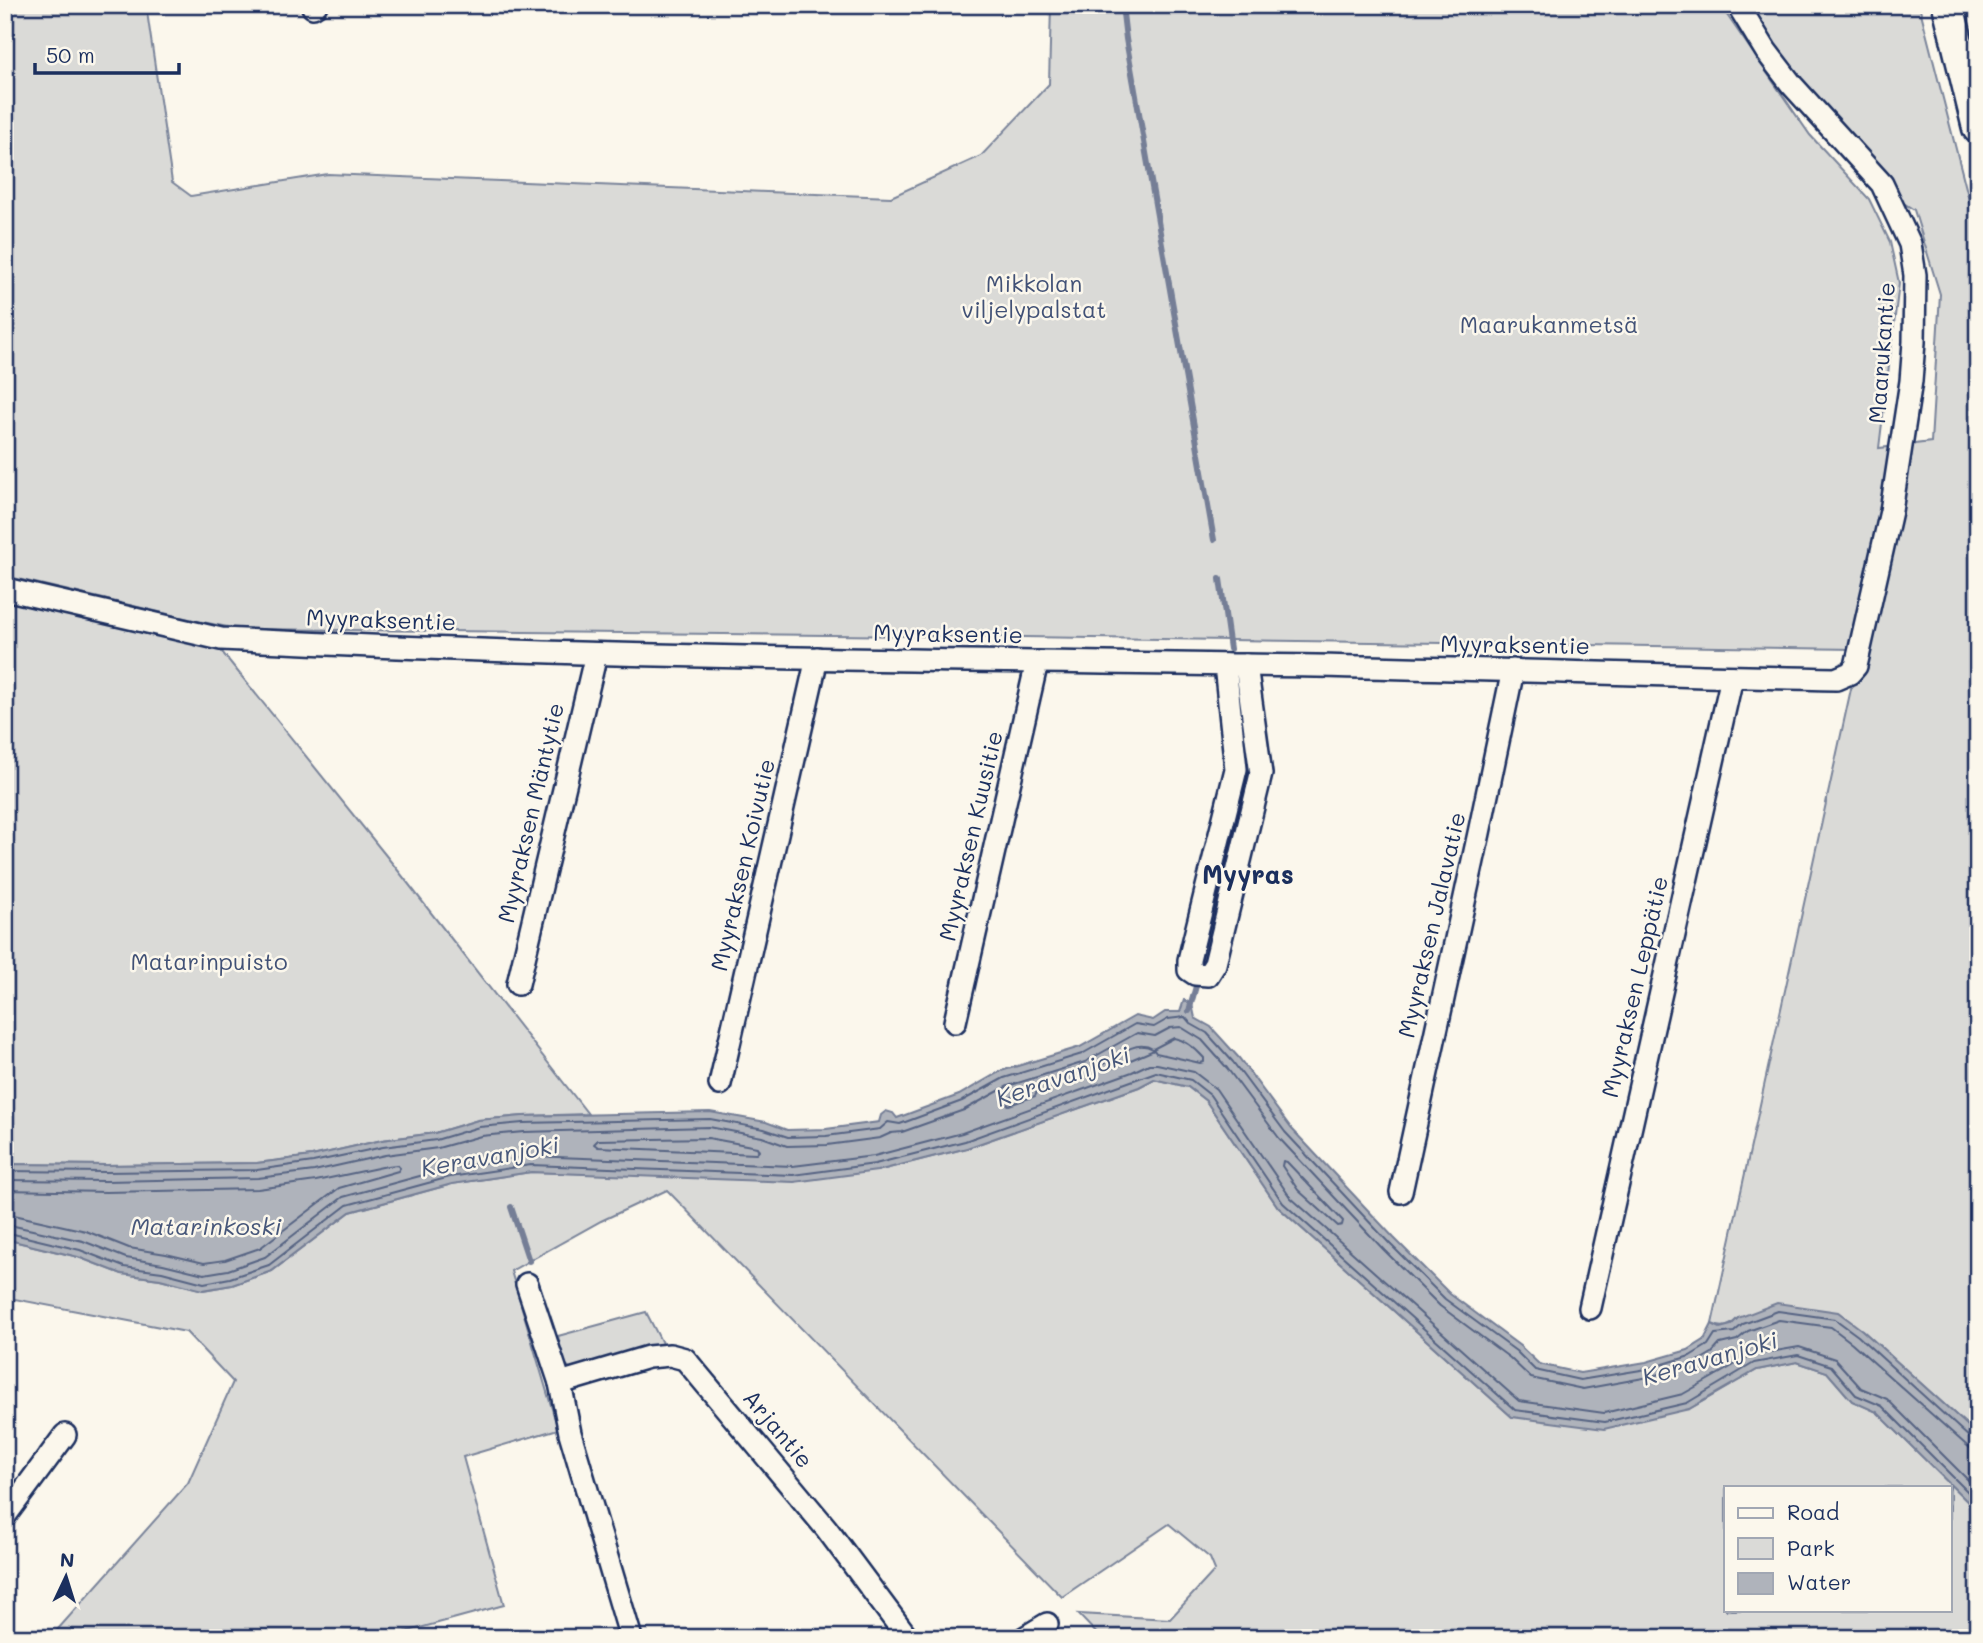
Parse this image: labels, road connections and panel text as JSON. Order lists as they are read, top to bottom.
{
  "streets": {
    "street": [
      "Maarukantie",
      "Myyraksentie",
      "Myyraksen Mäntytie",
      "Myyraksen Kuusitie",
      "Myyraksen Koivutie",
      "Myyraksen Jalavatie",
      "Myyraksen Leppätie",
      "Arjantie"
    ]
  },
  "crossings": [
    ["Maarukantie", "Myyraksentie"],
    ["Myyraksentie", "Myyraksen Mäntytie"],
    ["Myyraksentie", "Myyraksen Kuusitie"],
    ["Myyraksentie", "Myyraksen Koivutie"],
    ["Myyraksentie", "Myyraksen Jalavatie"],
    ["Myyraksentie", "Myyraksen Leppätie"]
  ],
  "districts": ["Myyras"],
  "water": ["Keravanjoki", "Matarinkoski"],
  "parks": ["Mikkolan viljelypalstat", "Maarukanmetsä", "Matarinpuisto"],
  "legend": ["Road", "Park", "Water"],
  "scale_bar": "50 m",
  "north": "top"
}
